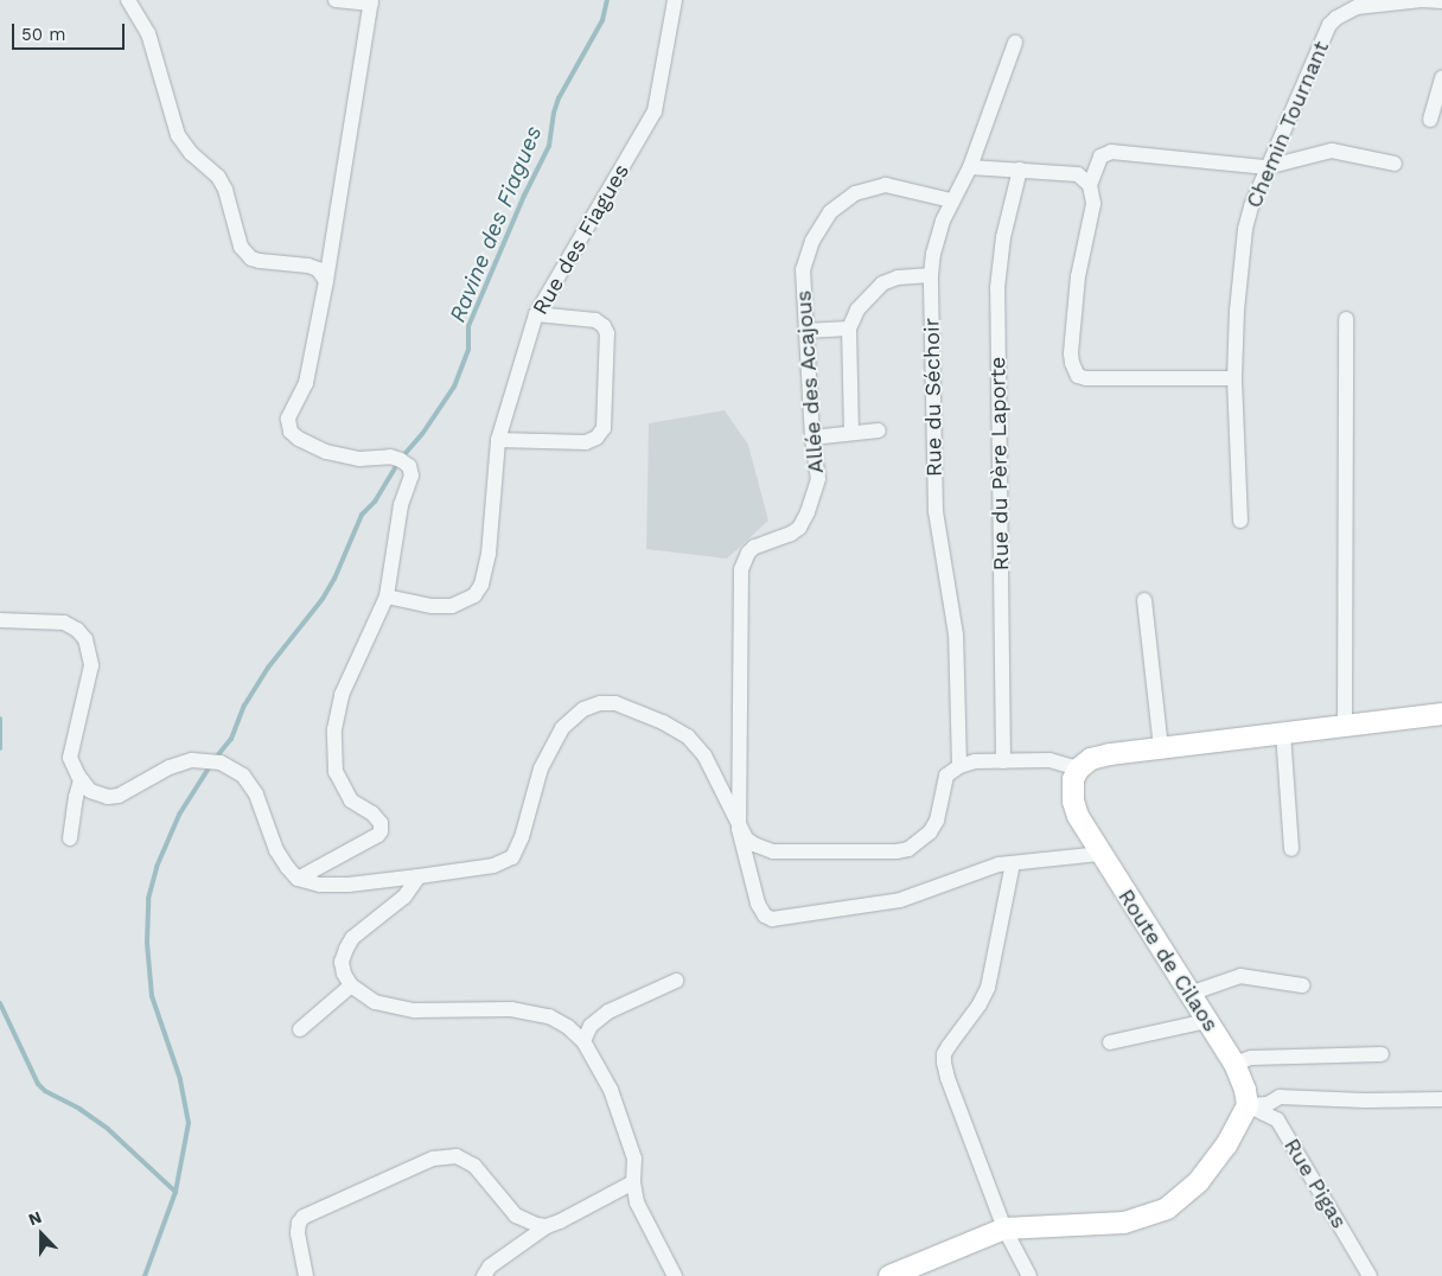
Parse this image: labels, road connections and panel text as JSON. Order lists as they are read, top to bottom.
{
  "streets": {
    "main road": ["Route de Cilaos"],
    "street": [
      "Chemin Tournant",
      "Rue des Fiagues",
      "Allée des Acajous",
      "Rue du Séchoir",
      "Rue du Père Laporte",
      "Rue Pigas"
    ]
  },
  "crossings": [
    ["Allée des Acajous", "Rue du Séchoir"],
    ["Route de Cilaos", "Rue Pigas"]
  ],
  "water": ["Ravine des Fiagues"],
  "scale_bar": "50 m",
  "north": "top"
}
